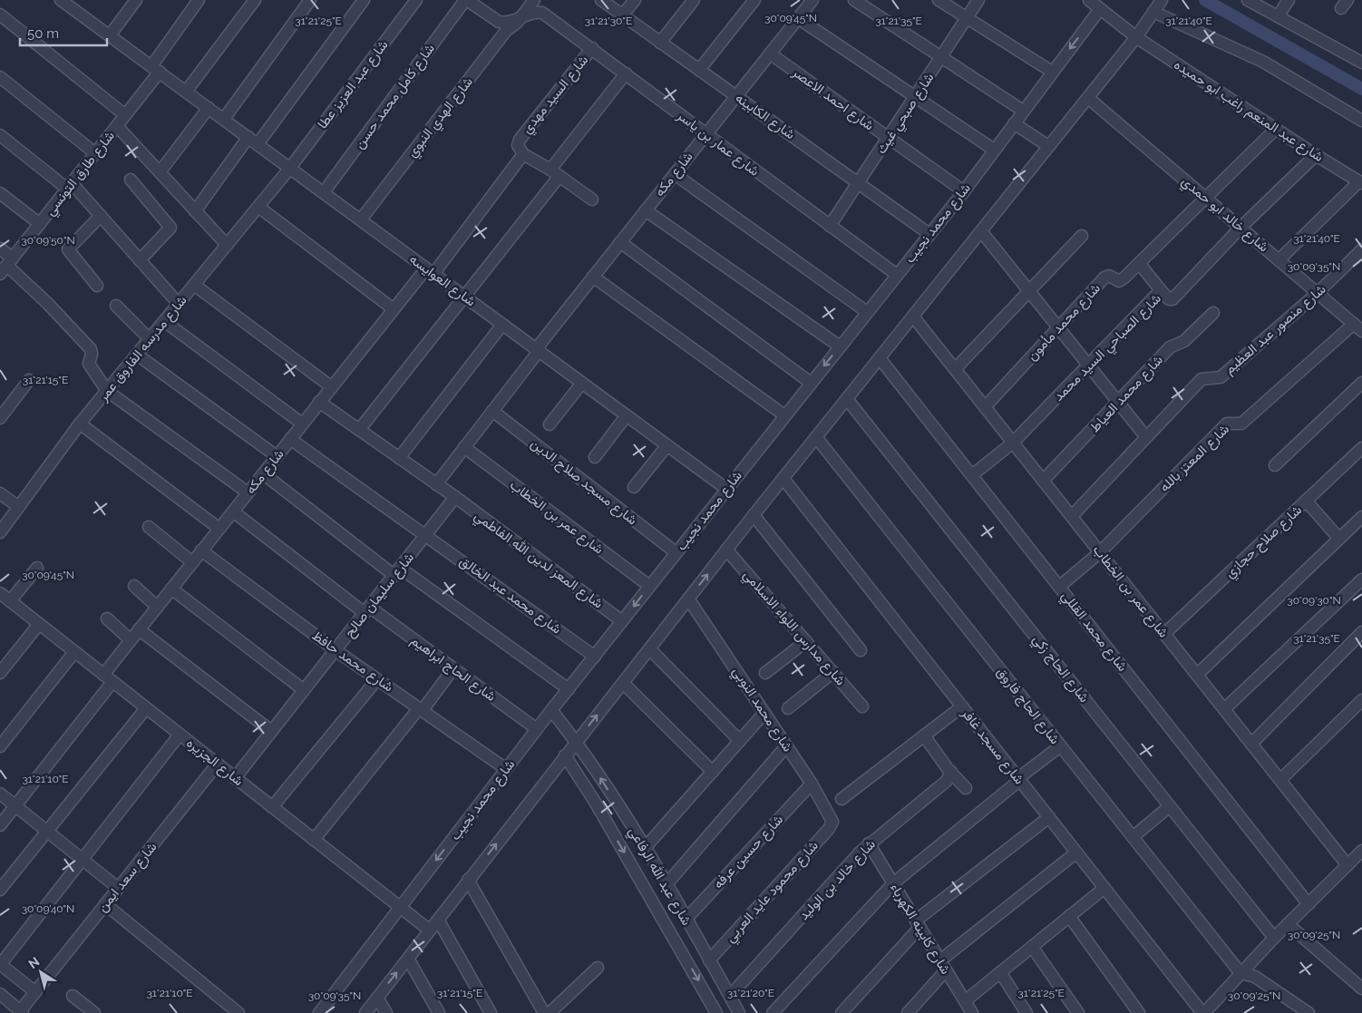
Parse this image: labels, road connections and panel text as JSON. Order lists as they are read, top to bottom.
{
  "streets": {
    "street": [
      "شارع عبد العزيز عطا",
      "شارع السيد مهدي",
      "شارع كامل محمد حسن",
      "شارع احمد الاعصر",
      "شارع عبد المنعم راغب ابو حميده",
      "شارع صبحي غيث",
      "شارع الكابينه",
      "شارع الهدي النبوي",
      "شارع عمار بن ياسر",
      "شارع طارق التونسي",
      "شارع مكه",
      "شارع خالد ابو حمدي",
      "شارع محمد نجيب",
      "شارع العوايسه",
      "شارع محمد مأمون",
      "شارع منصور عبد العظيم",
      "شارع الصباحي السيد محمد",
      "شارع مدرسه الفاروق عمر",
      "شارع محمد العياط",
      "شارع المعتز بالله",
      "شارع مسجد صلاح الدين",
      "شارع عمر بن الخطاب",
      "شارع صلاح حجازي",
      "شارع المعز لدين الله الفاطمي",
      "شارع سليمان صالح",
      "شارع محمد عبد الخالق",
      "شارع مدارس اللواء الاسلامي",
      "شارع محمد القللي",
      "شارع محمد حافظ",
      "شارع الحاج ابراهيم",
      "شارع الحاج زكي",
      "شارع الحاج فاروق",
      "شارع محمد النوبي",
      "شارع مسجد غافر",
      "شارع الجزيره",
      "شارع حسين عرفه",
      "شارع عبد الله الرفاعي",
      "شارع سعد ايمن",
      "شارع خالد بن الوليد",
      "شارع محمود عايد العربي",
      "شارع كابينه الكهرباء"
    ]
  },
  "crossings": [
    ["شارع عبد العزيز عطا", "شارع العوايسه"],
    ["شارع عبد العزيز عطا", "شارع مدرسه الفاروق عمر"],
    ["شارع السيد مهدي", "شارع عمار بن ياسر"],
    ["شارع السيد مهدي", "شارع مكه"],
    ["شارع السيد مهدي", "شارع العوايسه"],
    ["شارع كامل محمد حسن", "شارع عمار بن ياسر"],
    ["شارع كامل محمد حسن", "شارع العوايسه"],
    ["شارع احمد الاعصر", "شارع صبحي غيث"],
    ["شارع احمد الاعصر", "شارع مكه"],
    ["شارع احمد الاعصر", "شارع محمد نجيب"],
    ["شارع عبد المنعم راغب ابو حميده", "شارع محمد نجيب"],
    ["شارع عبد المنعم راغب ابو حميده", "شارع محمد مأمون"],
    ["شارع عبد المنعم راغب ابو حميده", "شارع الصباحي السيد محمد"],
    ["شارع صبحي غيث", "شارع الكابينه"],
    ["شارع صبحي غيث", "شارع عمار بن ياسر"],
    ["شارع الكابينه", "شارع مكه"],
    ["شارع الكابينه", "شارع محمد نجيب"],
    ["شارع الهدي النبوي", "شارع عمار بن ياسر"],
    ["شارع الهدي النبوي", "شارع العوايسه"],
    ["شارع عمار بن ياسر", "شارع مكه"],
    ["شارع عمار بن ياسر", "شارع محمد نجيب"],
    ["شارع طارق التونسي", "شارع العوايسه"],
    ["شارع مكه", "شارع العوايسه"],
    ["شارع مكه", "شارع مسجد صلاح الدين"],
    ["شارع مكه", "شارع عمر بن الخطاب"],
    ["شارع مكه", "شارع المعز لدين الله الفاطمي"],
    ["شارع مكه", "شارع محمد عبد الخالق"],
    ["شارع مكه", "شارع محمد حافظ"],
    ["شارع مكه", "شارع الحاج ابراهيم"],
    ["شارع مكه", "شارع الجزيره"],
    ["شارع خالد ابو حمدي", "شارع محمد مأمون"],
    ["شارع خالد ابو حمدي", "شارع منصور عبد العظيم"],
    ["شارع خالد ابو حمدي", "شارع الصباحي السيد محمد"],
    ["شارع خالد ابو حمدي", "شارع المعتز بالله"],
    ["شارع محمد نجيب", "شارع العوايسه"],
    ["شارع محمد نجيب", "شارع مسجد صلاح الدين"],
    ["شارع محمد نجيب", "شارع عمر بن الخطاب"],
    ["شارع محمد نجيب", "شارع المعز لدين الله الفاطمي"],
    ["شارع محمد نجيب", "شارع محمد عبد الخالق"],
    ["شارع محمد نجيب", "شارع محمد حافظ"],
    ["شارع محمد نجيب", "شارع الحاج ابراهيم"],
    ["شارع محمد نجيب", "شارع الجزيره"],
    ["شارع محمد نجيب", "شارع عبد الله الرفاعي"],
    ["شارع العوايسه", "شارع مدرسه الفاروق عمر"],
    ["شارع محمد مأمون", "شارع عمر بن الخطاب"],
    ["شارع منصور عبد العظيم", "شارع عمر بن الخطاب"],
    ["شارع الصباحي السيد محمد", "شارع عمر بن الخطاب"],
    ["شارع الصباحي السيد محمد", "شارع محمد القللي"],
    ["شارع محمد العياط", "شارع عمر بن الخطاب"],
    ["شارع المعتز بالله", "شارع عمر بن الخطاب"],
    ["شارع المعتز بالله", "شارع محمد القللي"],
    ["شارع عمر بن الخطاب", "شارع صلاح حجازي"],
    ["شارع المعز لدين الله الفاطمي", "شارع سليمان صالح"],
    ["شارع سليمان صالح", "شارع محمد عبد الخالق"],
    ["شارع سليمان صالح", "شارع محمد حافظ"],
    ["شارع سليمان صالح", "شارع الحاج ابراهيم"],
    ["شارع سليمان صالح", "شارع الجزيره"],
    ["شارع محمد النوبي", "شارع حسين عرفه"],
    ["شارع محمد النوبي", "شارع محمود عايد العربي"],
    ["شارع الجزيره", "شارع سعد ايمن"],
    ["شارع حسين عرفه", "شارع عبد الله الرفاعي"],
    ["شارع عبد الله الرفاعي", "شارع خالد بن الوليد"],
    ["شارع عبد الله الرفاعي", "شارع محمود عايد العربي"],
    ["شارع خالد بن الوليد", "شارع كابينه الكهرباء"]
  ],
  "scale_bar": "50 m",
  "north": "top left",
  "coordinates": [
    "30°09'45\"N",
    "31°21'25\"E",
    "31°21'30\"E",
    "31°21'35\"E",
    "31°21'40\"E",
    "30°09'50\"N",
    "30°09'35\"N",
    "31°21'15\"E",
    "30°09'30\"N",
    "31°21'10\"E",
    "30°09'40\"N",
    "30°09'25\"N",
    "31°21'20\"E"
  ]
}
